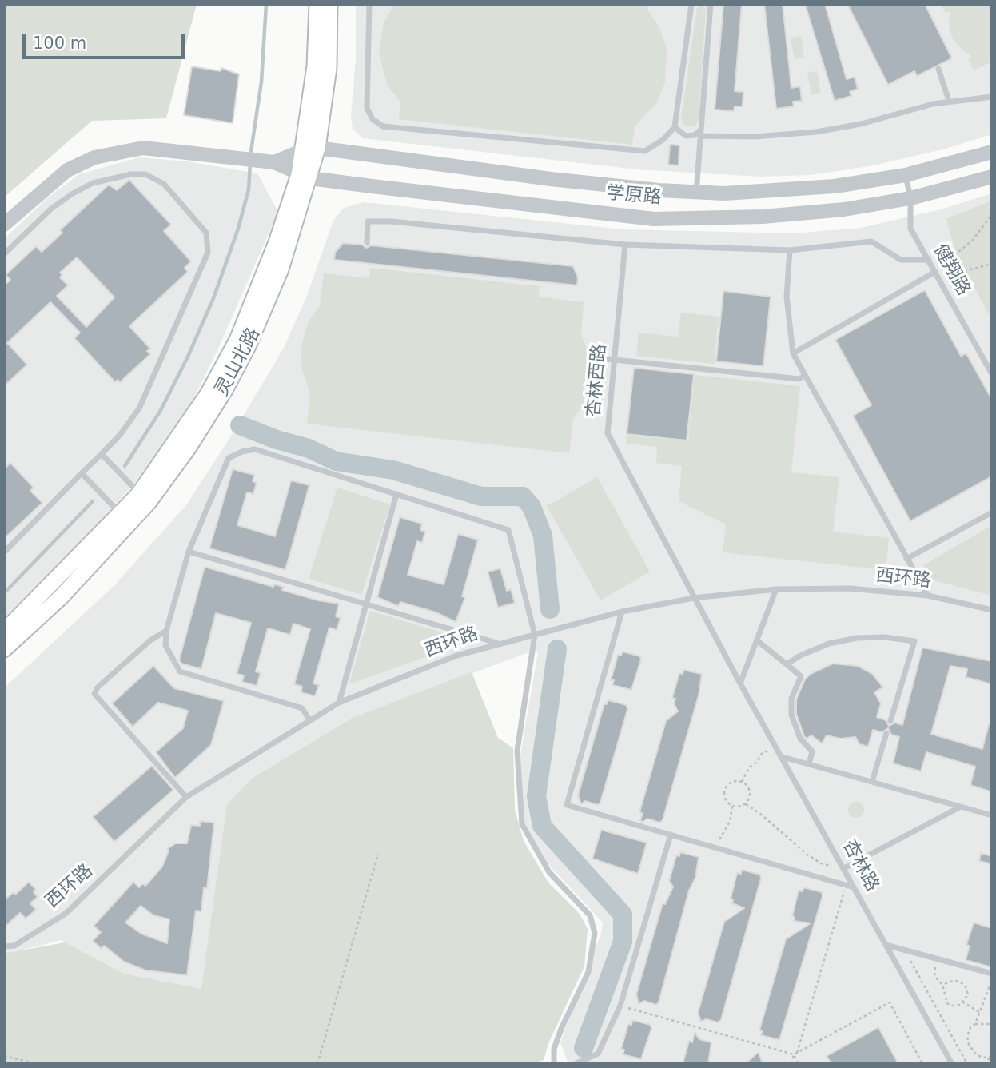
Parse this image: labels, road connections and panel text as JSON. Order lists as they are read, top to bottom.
{
  "streets": {
    "main road": ["灵山北路"],
    "street": ["学原路"],
    "lane": [
      "健翔路",
      "杏林西路",
      "西环路",
      "杏林路"
    ]
  },
  "crossings": [
    ["学原路", "健翔路"],
    ["学原路", "灵山北路"],
    ["杏林西路", "西环路"],
    ["杏林西路", "杏林路"],
    ["西环路", "杏林路"]
  ],
  "scale_bar": "100 m"
}
